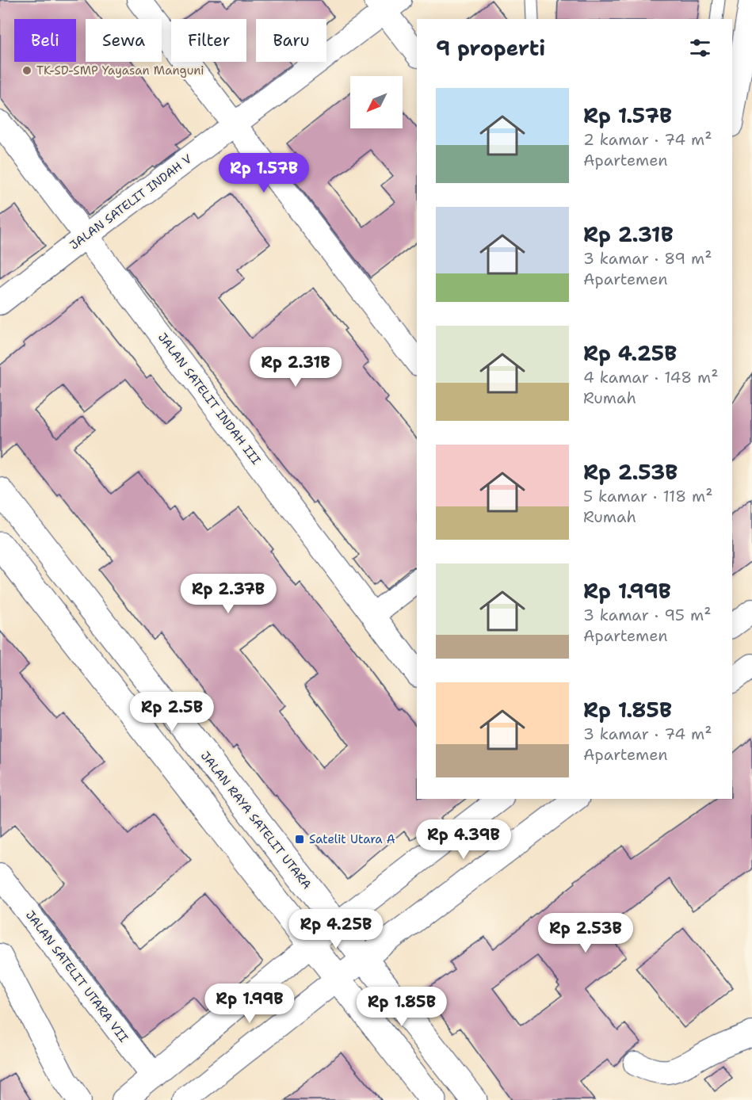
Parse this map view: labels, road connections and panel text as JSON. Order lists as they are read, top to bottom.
{
  "streets": {
    "street": [
      "JALAN SATELIT INDAH V",
      "JALAN SATELIT INDAH III",
      "JALAN RAYA SATELIT UTARA",
      "JALAN SATELIT UTARA VII"
    ]
  },
  "crossings": [
    ["JALAN SATELIT INDAH V", "JALAN SATELIT INDAH III"]
  ],
  "places": {
    "other": ["TK-SD-SMP Yayasan Manguni"],
    "transit": ["Satelit Utara A"]
  },
  "north": "bottom left",
  "page": {
    "chip": [
      "Beli",
      "Sewa",
      "Filter",
      "Baru"
    ],
    "heading": "9 properti",
    "list": [
      {
        "name": "Rp 1.57B",
        "note": "2 kamar · 74 m² · Apartemen"
      },
      {
        "name": "Rp 2.31B",
        "note": "3 kamar · 89 m² · Apartemen"
      },
      {
        "name": "Rp 4.25B",
        "note": "4 kamar · 148 m² · Rumah"
      },
      {
        "name": "Rp 2.53B",
        "note": "5 kamar · 118 m² · Rumah"
      },
      {
        "name": "Rp 1.99B",
        "note": "3 kamar · 95 m² · Apartemen"
      },
      {
        "name": "Rp 1.85B",
        "note": "3 kamar · 74 m² · Apartemen"
      }
    ],
    "price": [
      "Rp 1.57B",
      "Rp 2.31B",
      "Rp 2.37B",
      "Rp 2.5B",
      "Rp 4.39B",
      "Rp 4.25B",
      "Rp 2.53B",
      "Rp 1.99B",
      "Rp 1.85B"
    ]
  }
}
